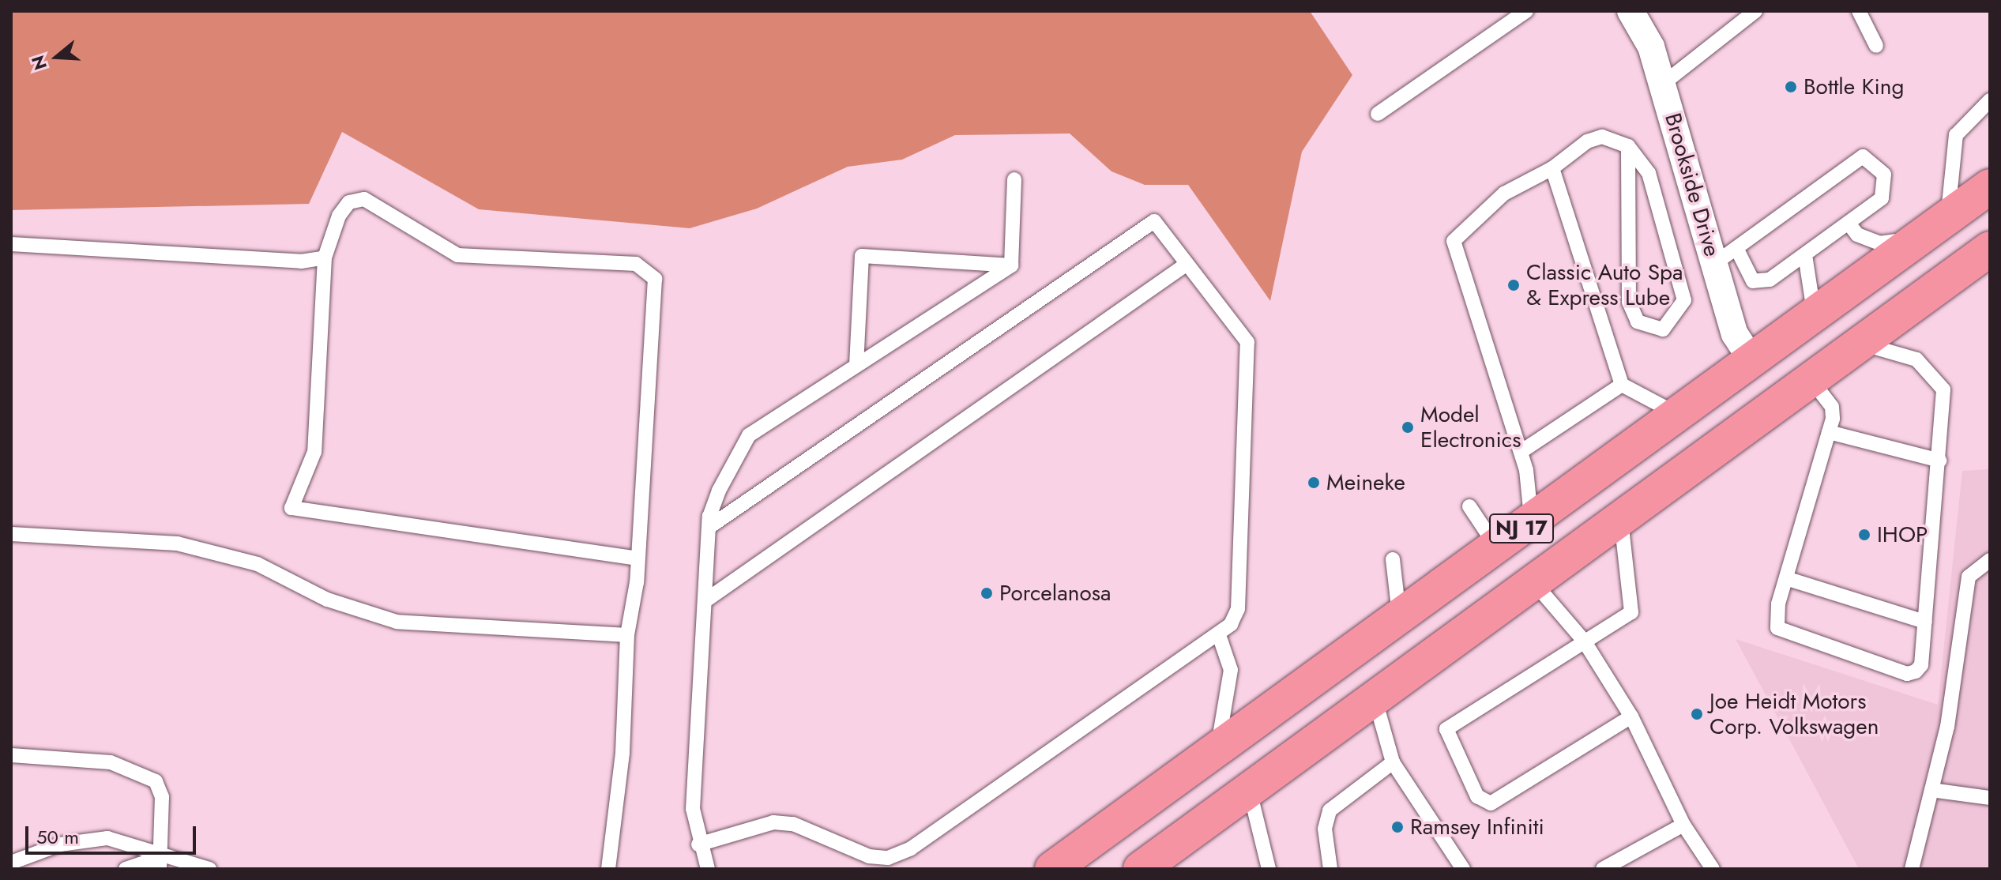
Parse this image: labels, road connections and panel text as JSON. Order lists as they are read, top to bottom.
{
  "streets": {
    "highway": ["NJ 17"],
    "street": ["Brookside Drive"]
  },
  "crossings": [
    ["Brookside Drive", "NJ 17"]
  ],
  "places": [
    "Bottle King",
    "Classic Auto Spa & Express Lube",
    "Model Electronics",
    "Meineke",
    "IHOP",
    "Porcelanosa",
    "Joe Heidt Motors Corp. Volkswagen",
    "Ramsey Infiniti"
  ],
  "scale_bar": "50 m",
  "north": "left"
}
